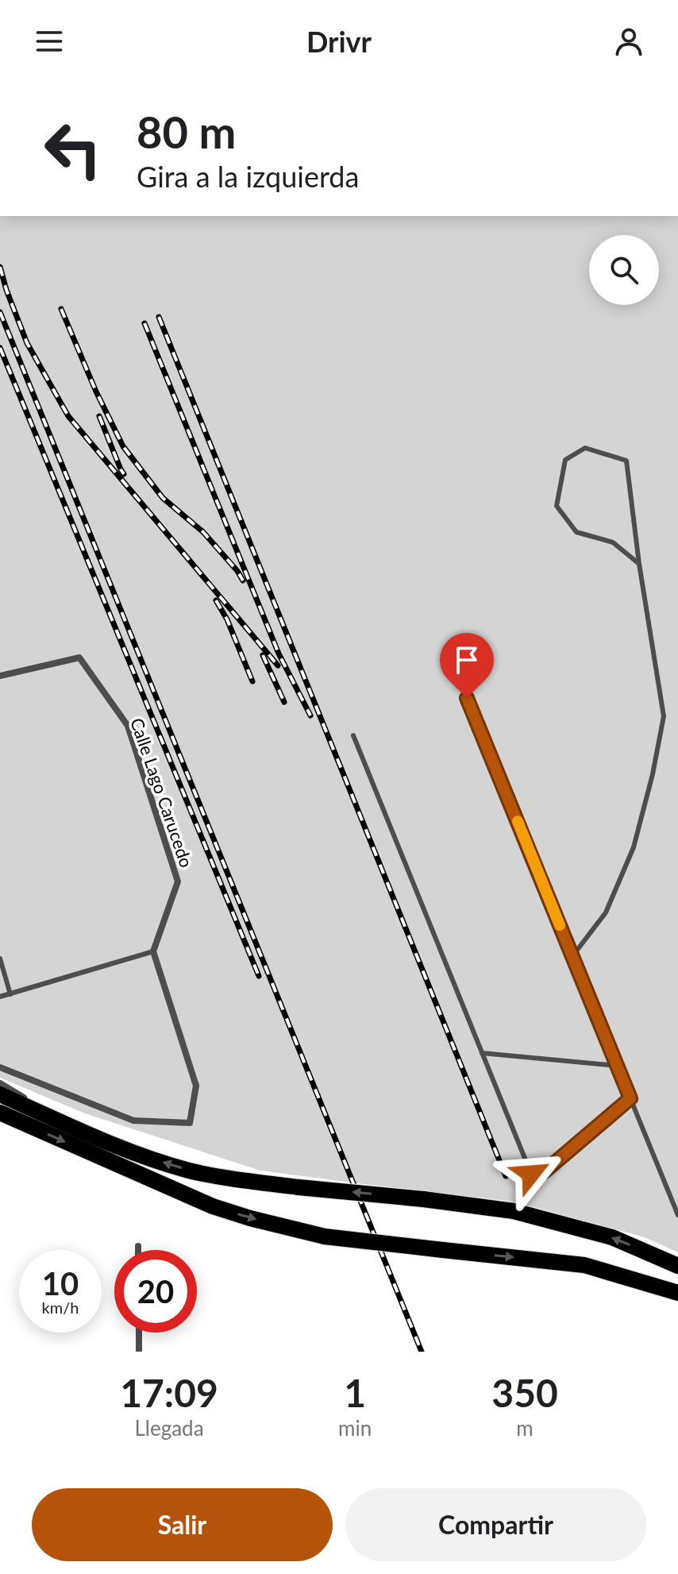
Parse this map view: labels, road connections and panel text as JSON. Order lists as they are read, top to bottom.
{
  "streets": {
    "street": ["Calle Lago Carucedo"]
  },
  "page": {
    "header": "Drivr",
    "turn": ["80 m", "Gira a la izquierda"],
    "speed": "10 km/h",
    "limit": "20",
    "eta": [
      "17:09",
      "Llegada",
      "1",
      "min",
      "350",
      "m"
    ],
    "buttons": ["Salir", "Compartir"]
  }
}
